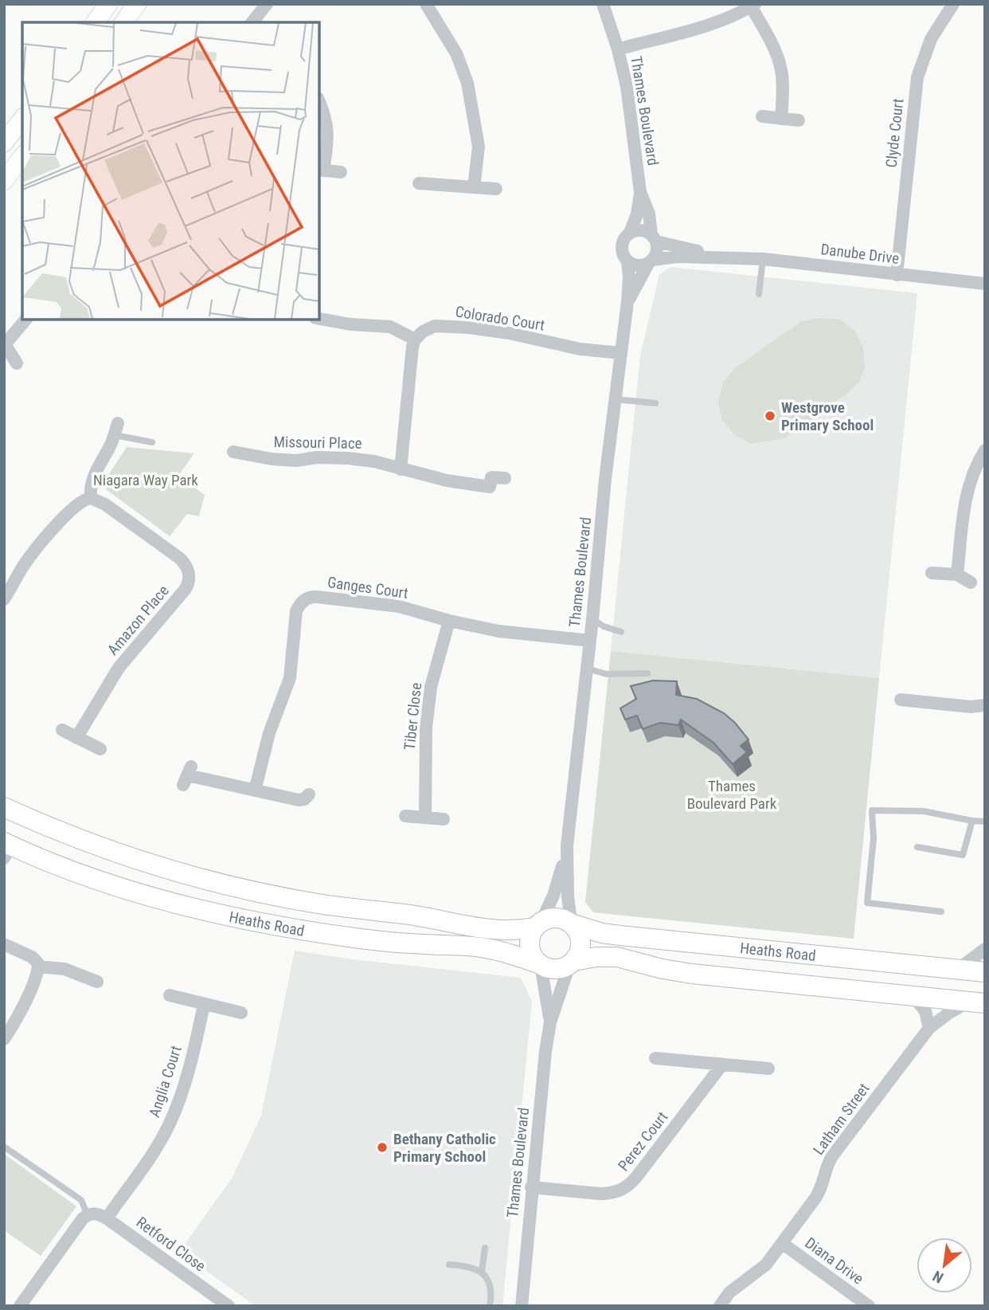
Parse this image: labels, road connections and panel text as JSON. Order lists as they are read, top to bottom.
{
  "streets": {
    "main road": ["Heaths Road"],
    "street": [
      "Thames Boulevard",
      "Clyde Court",
      "Danube Drive",
      "Colorado Court",
      "Missouri Place",
      "Ganges Court",
      "Amazon Place",
      "Tiber Close",
      "Anglia Court",
      "Latham Street",
      "Perez Court",
      "Retford Close",
      "Diana Drive"
    ]
  },
  "crossings": [
    ["Thames Boulevard", "Danube Drive"],
    ["Thames Boulevard", "Colorado Court"],
    ["Thames Boulevard", "Ganges Court"],
    ["Thames Boulevard", "Heaths Road"],
    ["Thames Boulevard", "Perez Court"],
    ["Clyde Court", "Danube Drive"],
    ["Ganges Court", "Tiber Close"],
    ["Heaths Road", "Latham Street"],
    ["Anglia Court", "Retford Close"],
    ["Latham Street", "Diana Drive"]
  ],
  "parks": ["Niagara Way Park", "Thames Boulevard Park"],
  "places": ["Westgrove Primary School", "Bethany Catholic Primary School"],
  "north": "bottom left"
}
